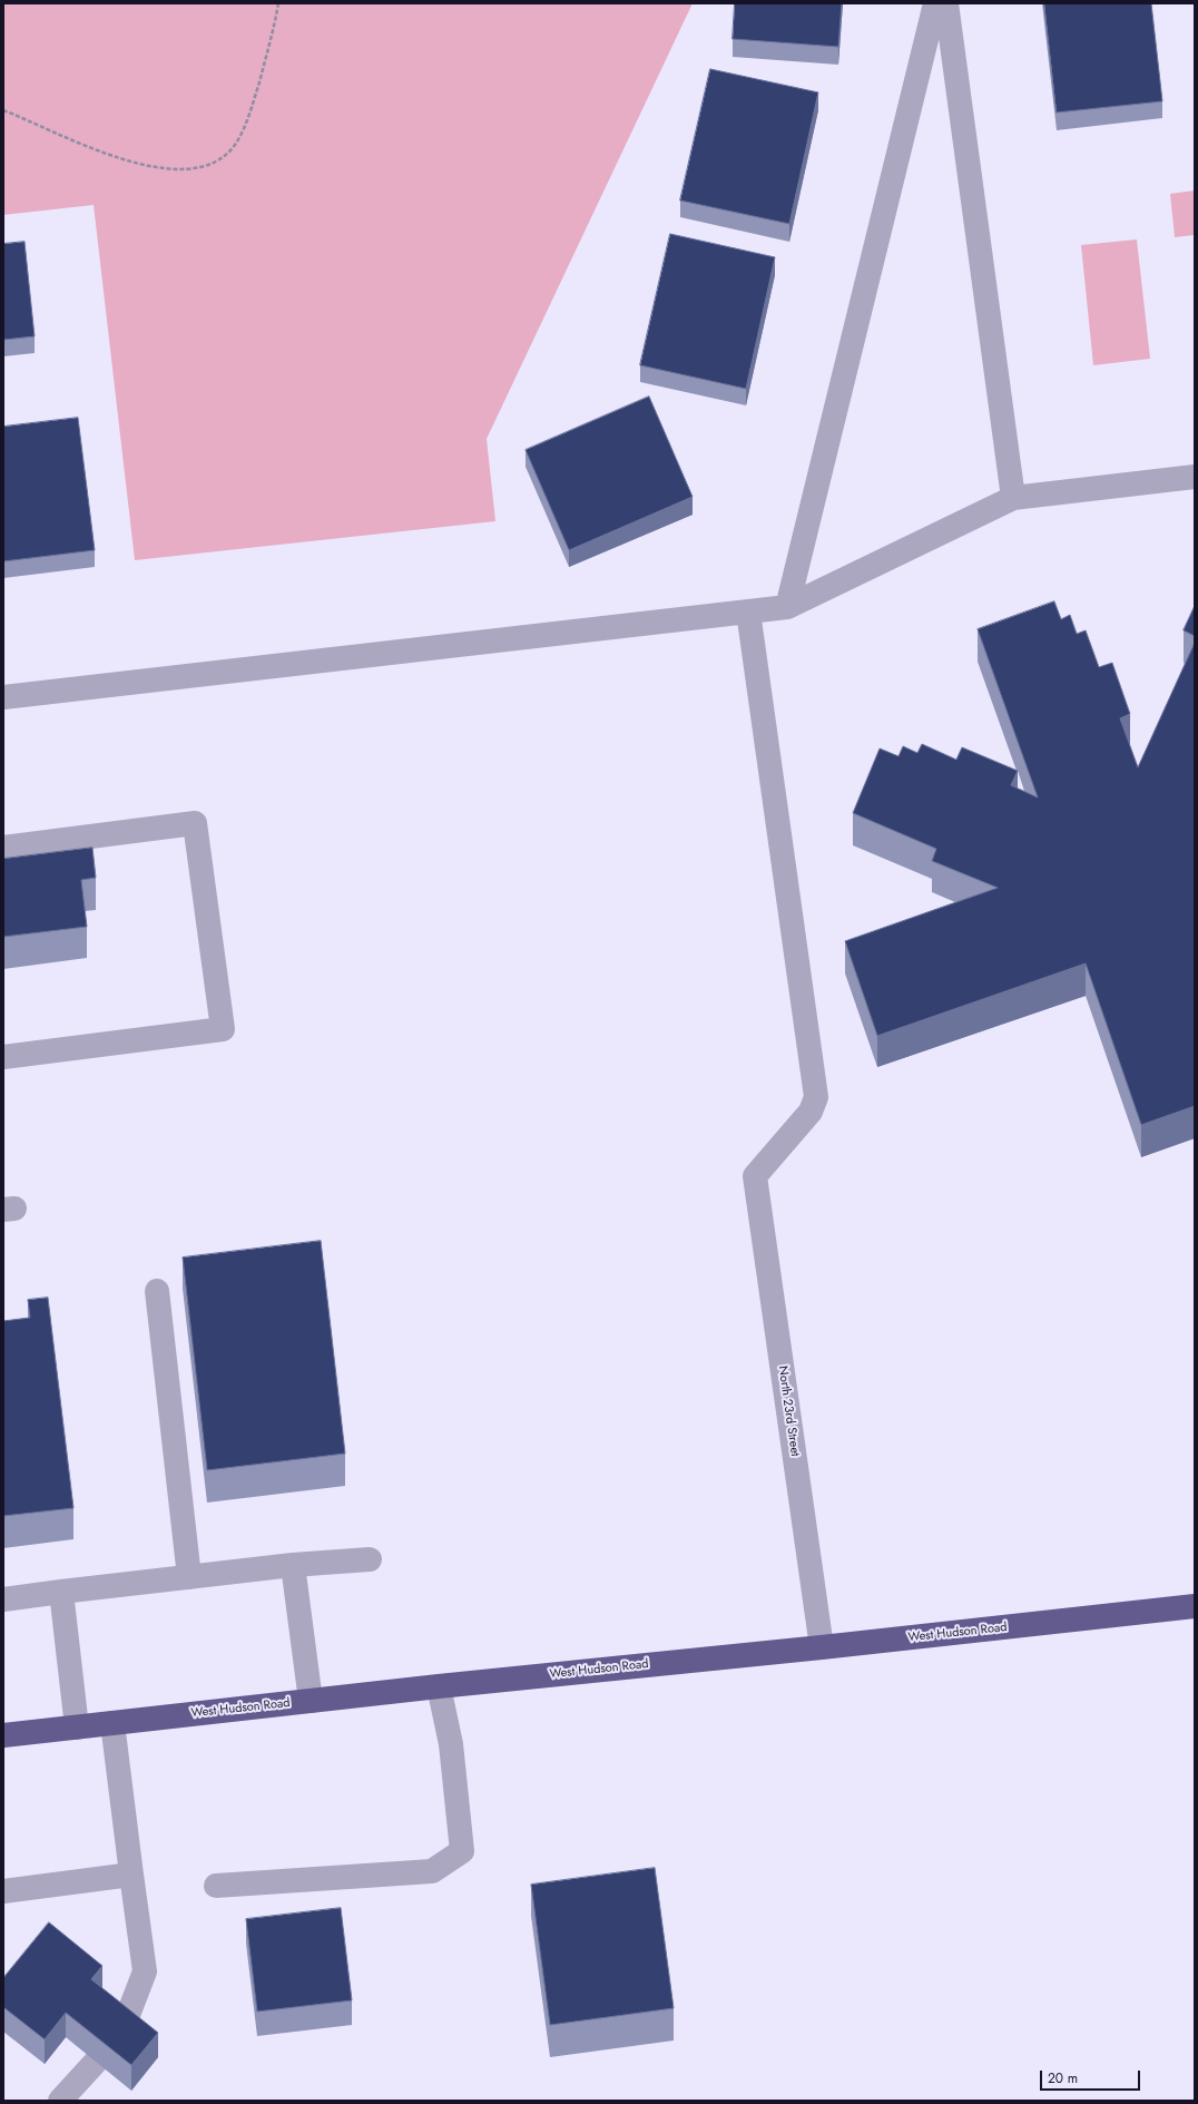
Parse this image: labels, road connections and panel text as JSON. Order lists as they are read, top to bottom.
{
  "streets": {
    "highway": ["West Hudson Road"],
    "street": ["North 23rd Street"]
  },
  "crossings": [
    ["North 23rd Street", "West Hudson Road"]
  ],
  "scale_bar": "20 m"
}
